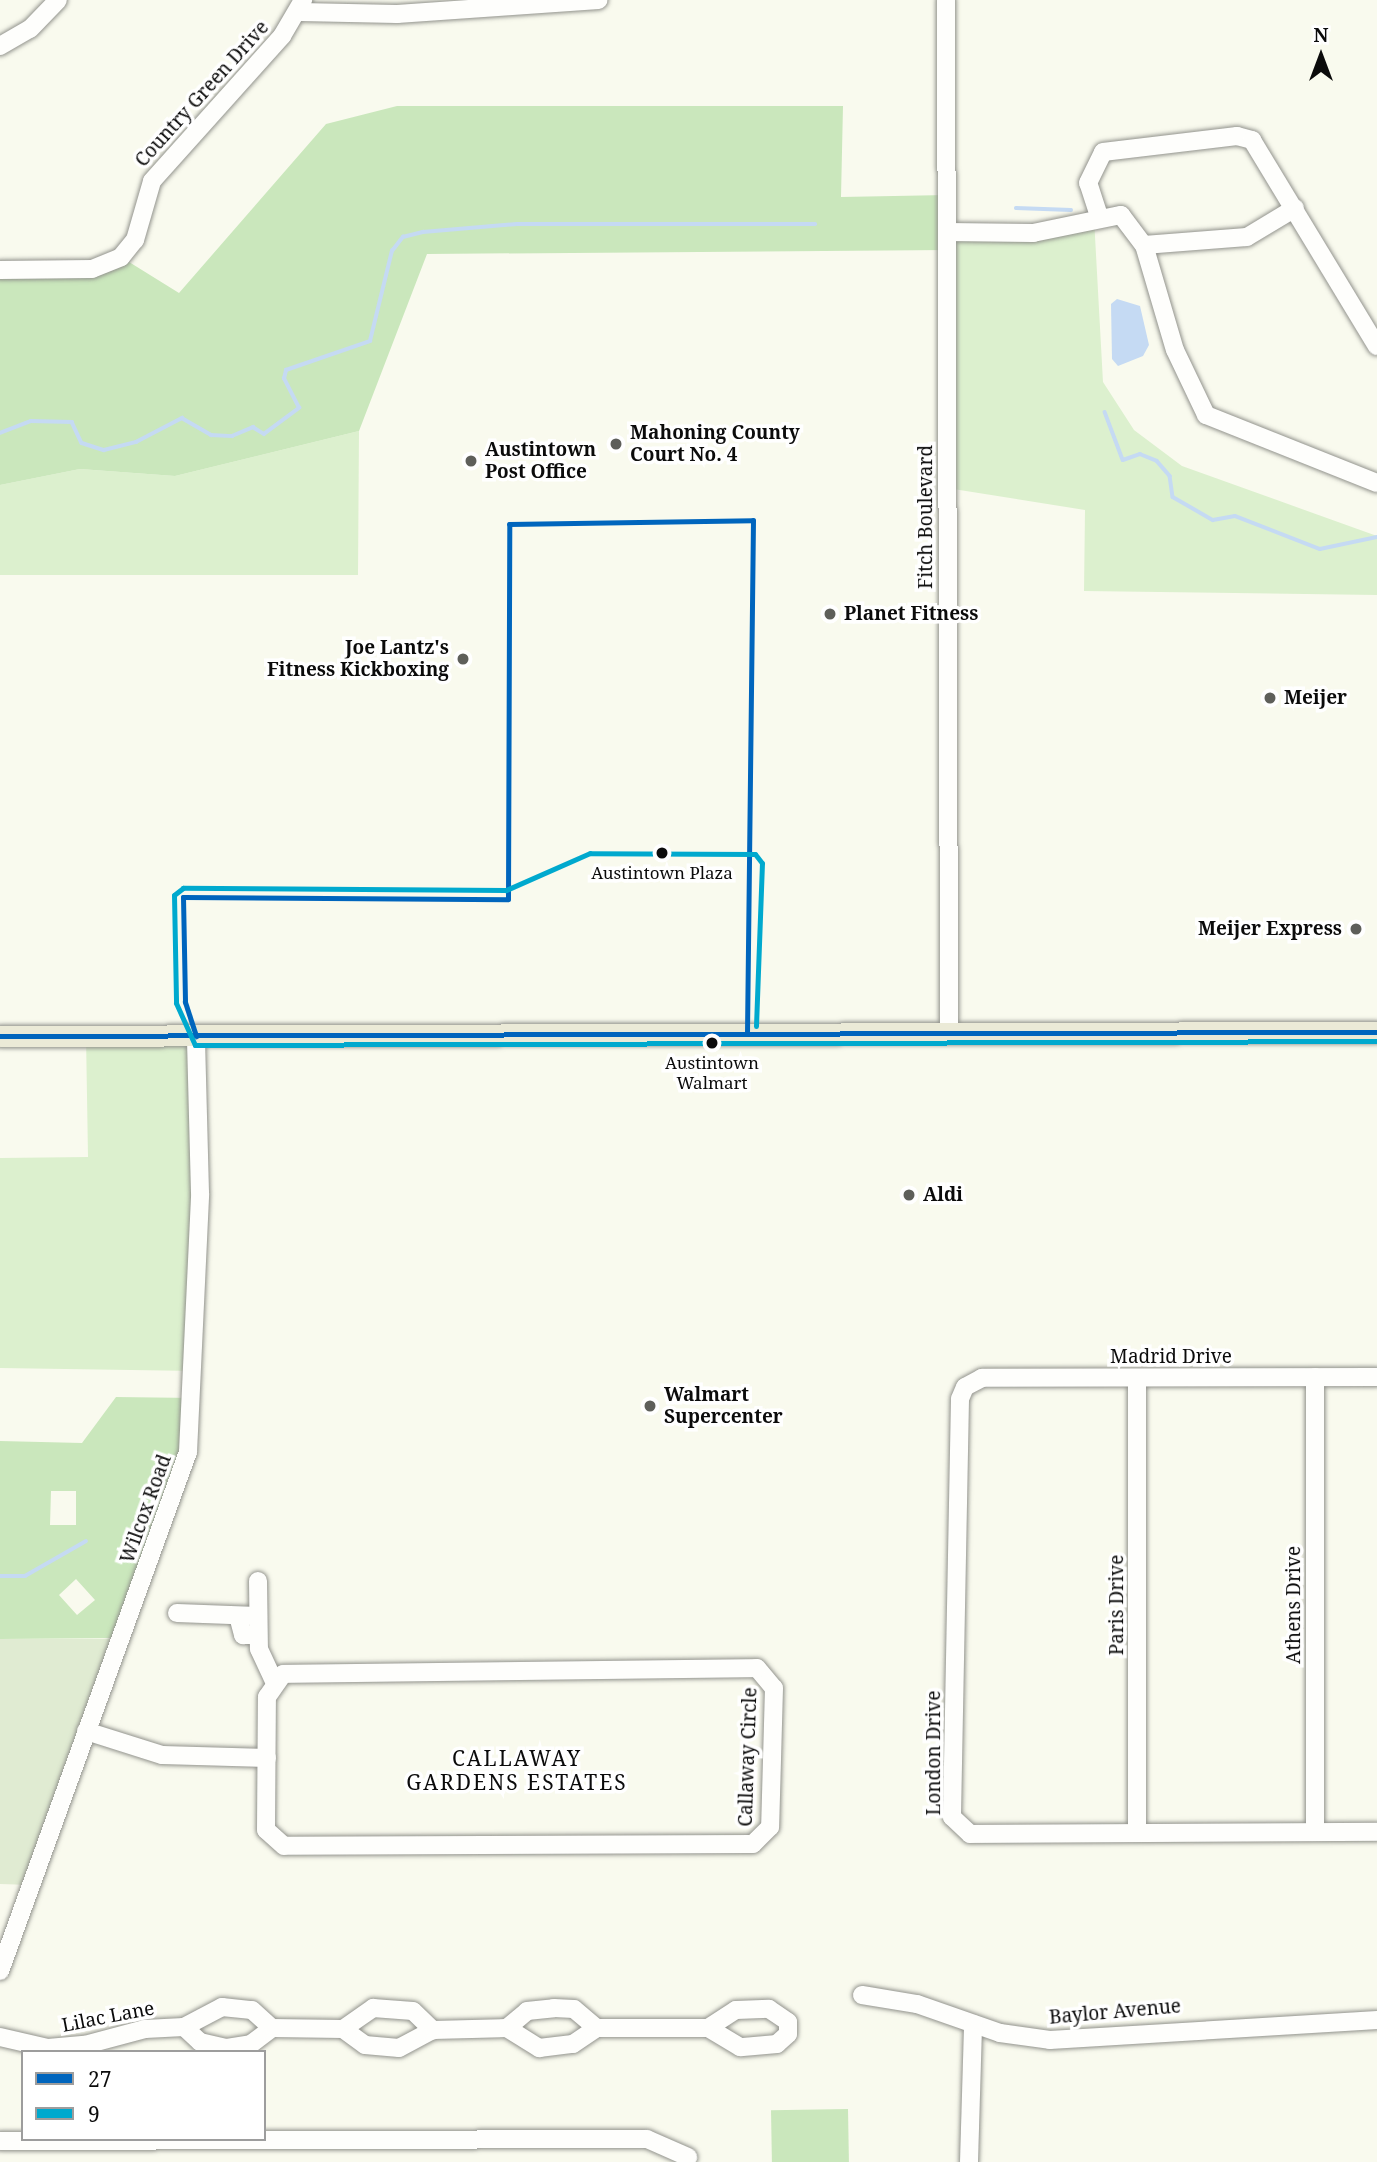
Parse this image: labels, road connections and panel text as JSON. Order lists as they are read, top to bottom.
{
  "streets": {
    "street": [
      "Country Green Drive",
      "Fitch Boulevard",
      "Madrid Drive",
      "Wilcox Road",
      "Paris Drive",
      "Athens Drive",
      "London Drive",
      "Callaway Circle",
      "Baylor Avenue",
      "Lilac Lane"
    ]
  },
  "crossings": [
    ["Madrid Drive", "Paris Drive"],
    ["Madrid Drive", "Athens Drive"],
    ["Madrid Drive", "London Drive"],
    ["Paris Drive", "London Drive"],
    ["Athens Drive", "London Drive"]
  ],
  "districts": ["CALLAWAY GARDENS ESTATES"],
  "places": [
    "Mahoning County Court No. 4",
    "Austintown Post Office",
    "Planet Fitness",
    "Joe Lantz's Fitness Kickboxing",
    "Meijer",
    "Austintown Plaza",
    "Meijer Express",
    "Austintown Walmart",
    "Aldi",
    "Walmart Supercenter"
  ],
  "lines": ["transit line 27", "transit line 9"],
  "legend": ["27", "9"],
  "north": "top"
}
